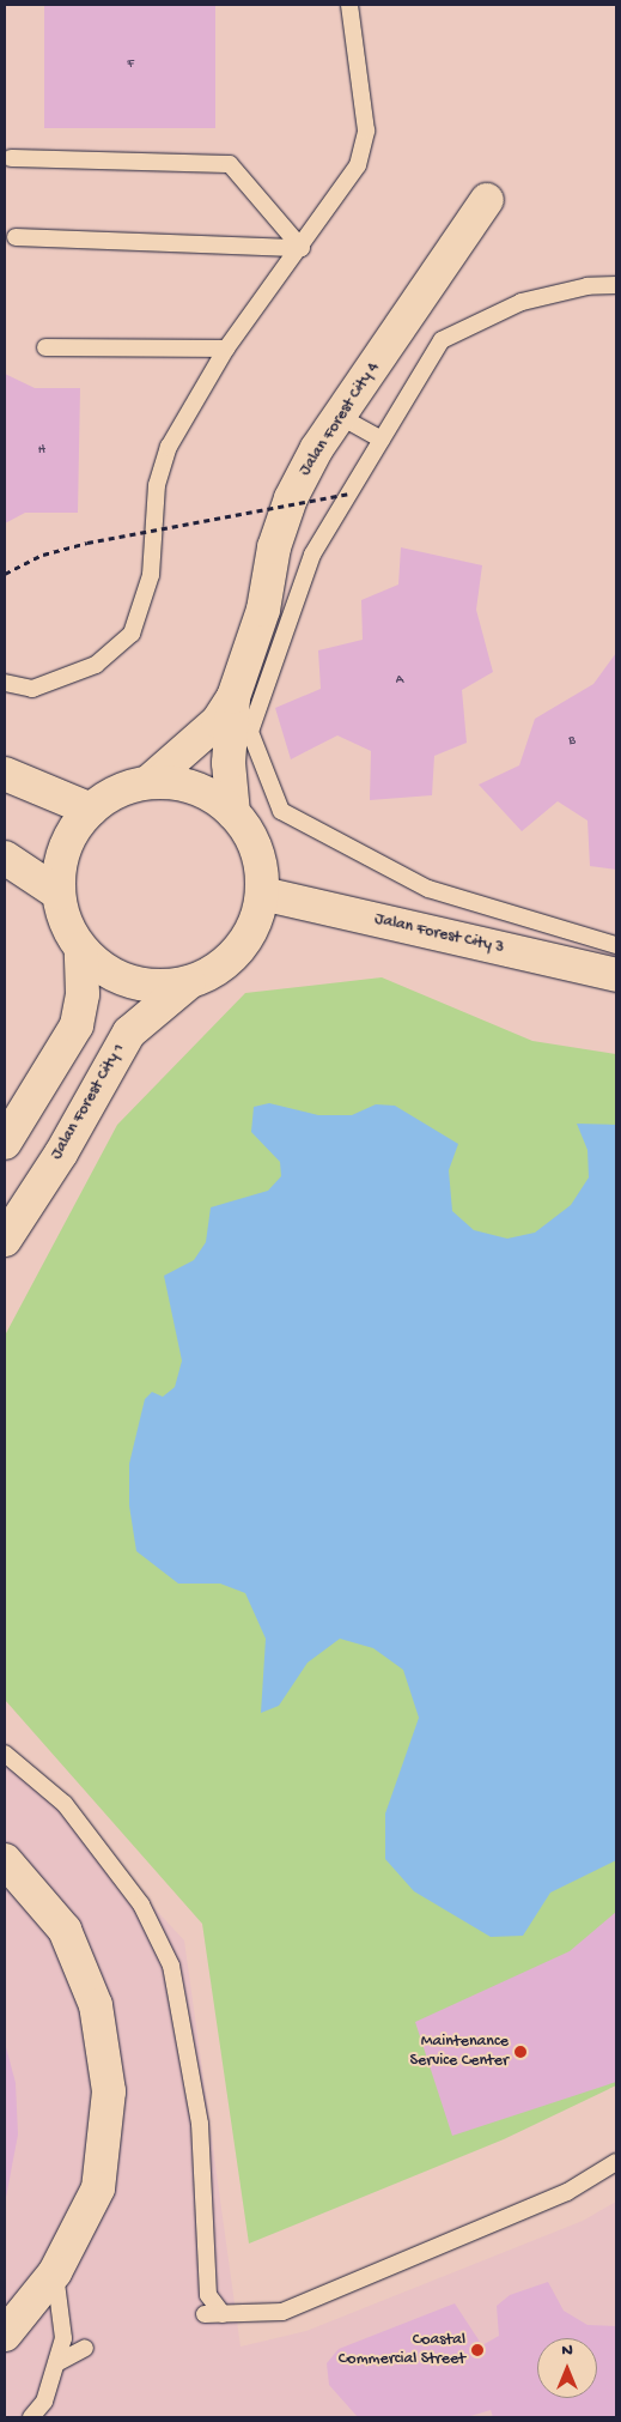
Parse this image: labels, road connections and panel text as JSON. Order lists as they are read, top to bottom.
{
  "streets": {
    "street": ["Jalan Forest City 4", "Jalan Forest City 3", "Jalan Forest City 1"]
  },
  "crossings": [
    ["Jalan Forest City 4", "Jalan Forest City 3"],
    ["Jalan Forest City 4", "Jalan Forest City 1"],
    ["Jalan Forest City 3", "Jalan Forest City 1"]
  ],
  "places": ["Maintenance Service Center", "Coastal Commercial Street"],
  "house_numbers": [
    "F",
    "H",
    "A",
    "B"
  ],
  "north": "top"
}
